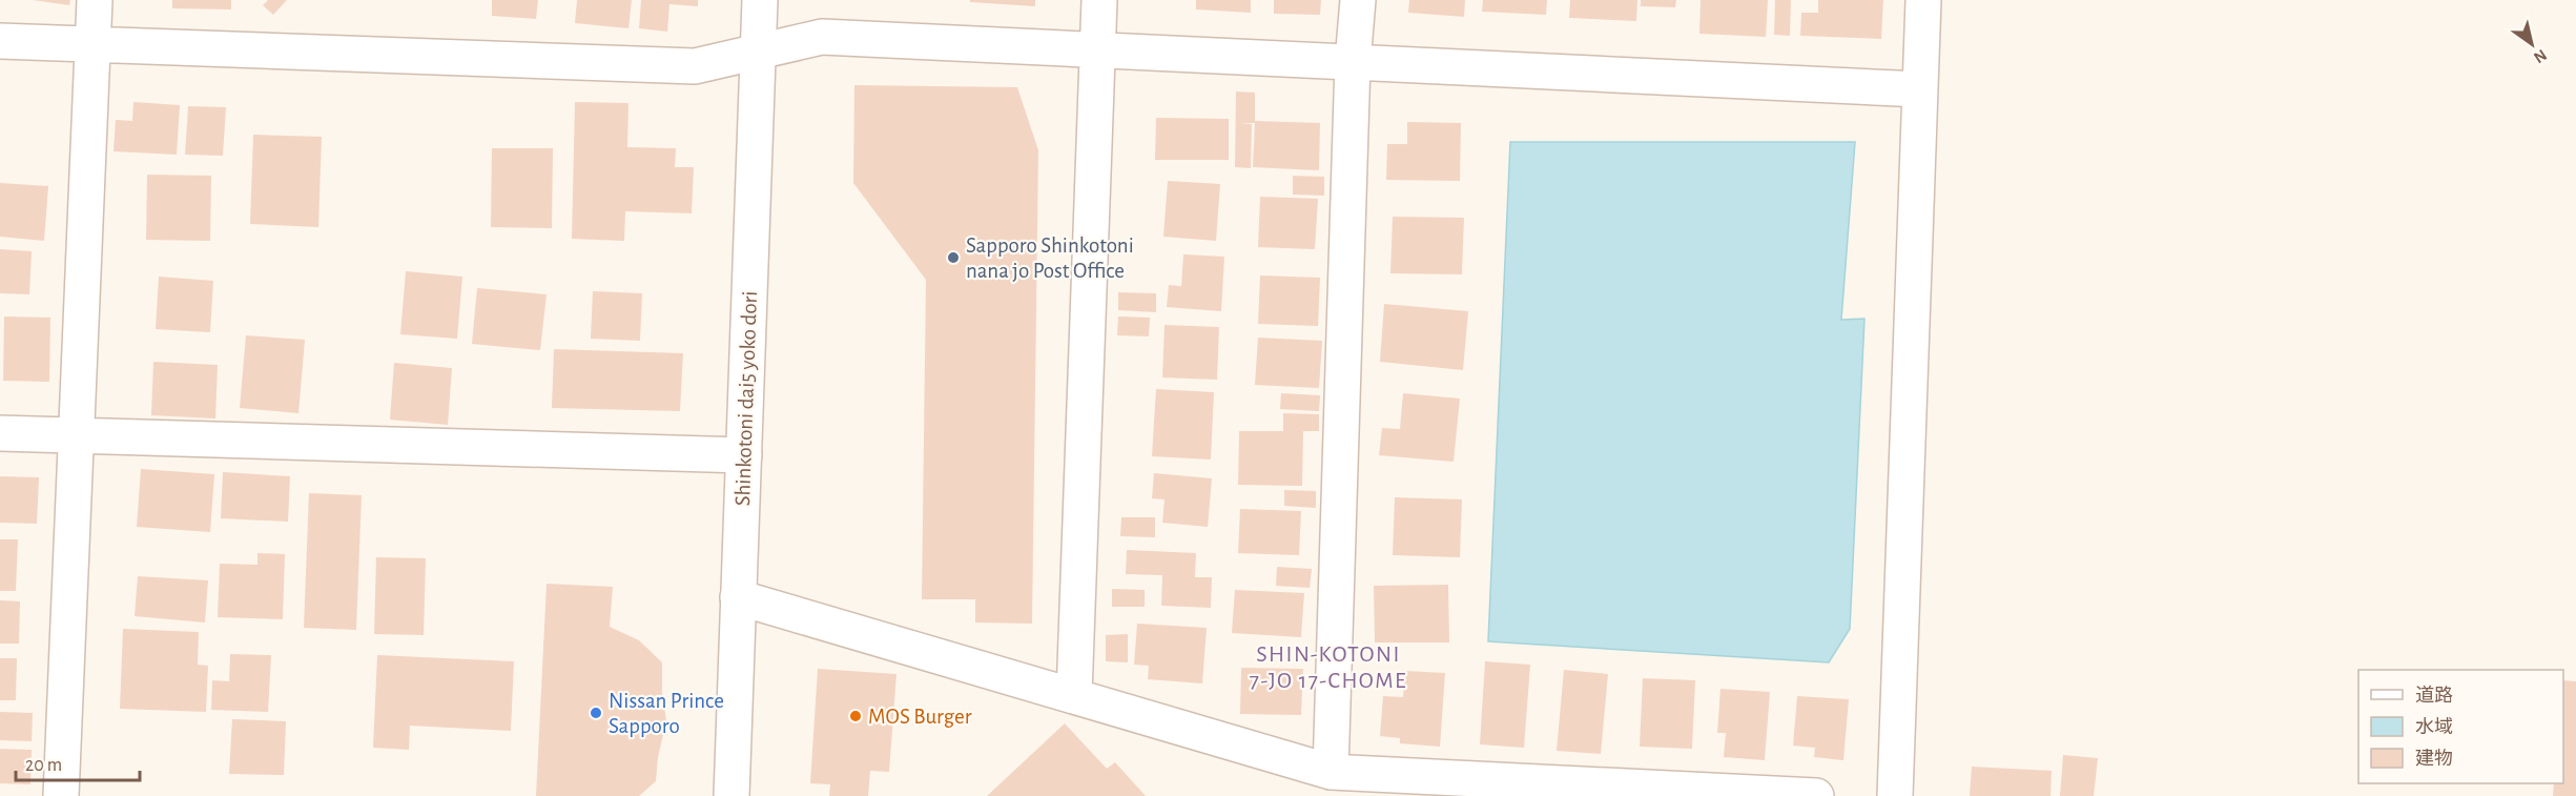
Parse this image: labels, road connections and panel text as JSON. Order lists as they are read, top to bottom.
{
  "streets": {
    "street": ["Shinkotoni dai5 yoko dori"]
  },
  "districts": ["SHIN-KOTONI 7-JO 17-CHOME"],
  "places": ["Sapporo Shinkotoni nana jo Post Office", "Nissan Prince Sapporo", "MOS Burger"],
  "legend": ["道路", "水域", "建物"],
  "scale_bar": "20 m",
  "north": "bottom right"
}
